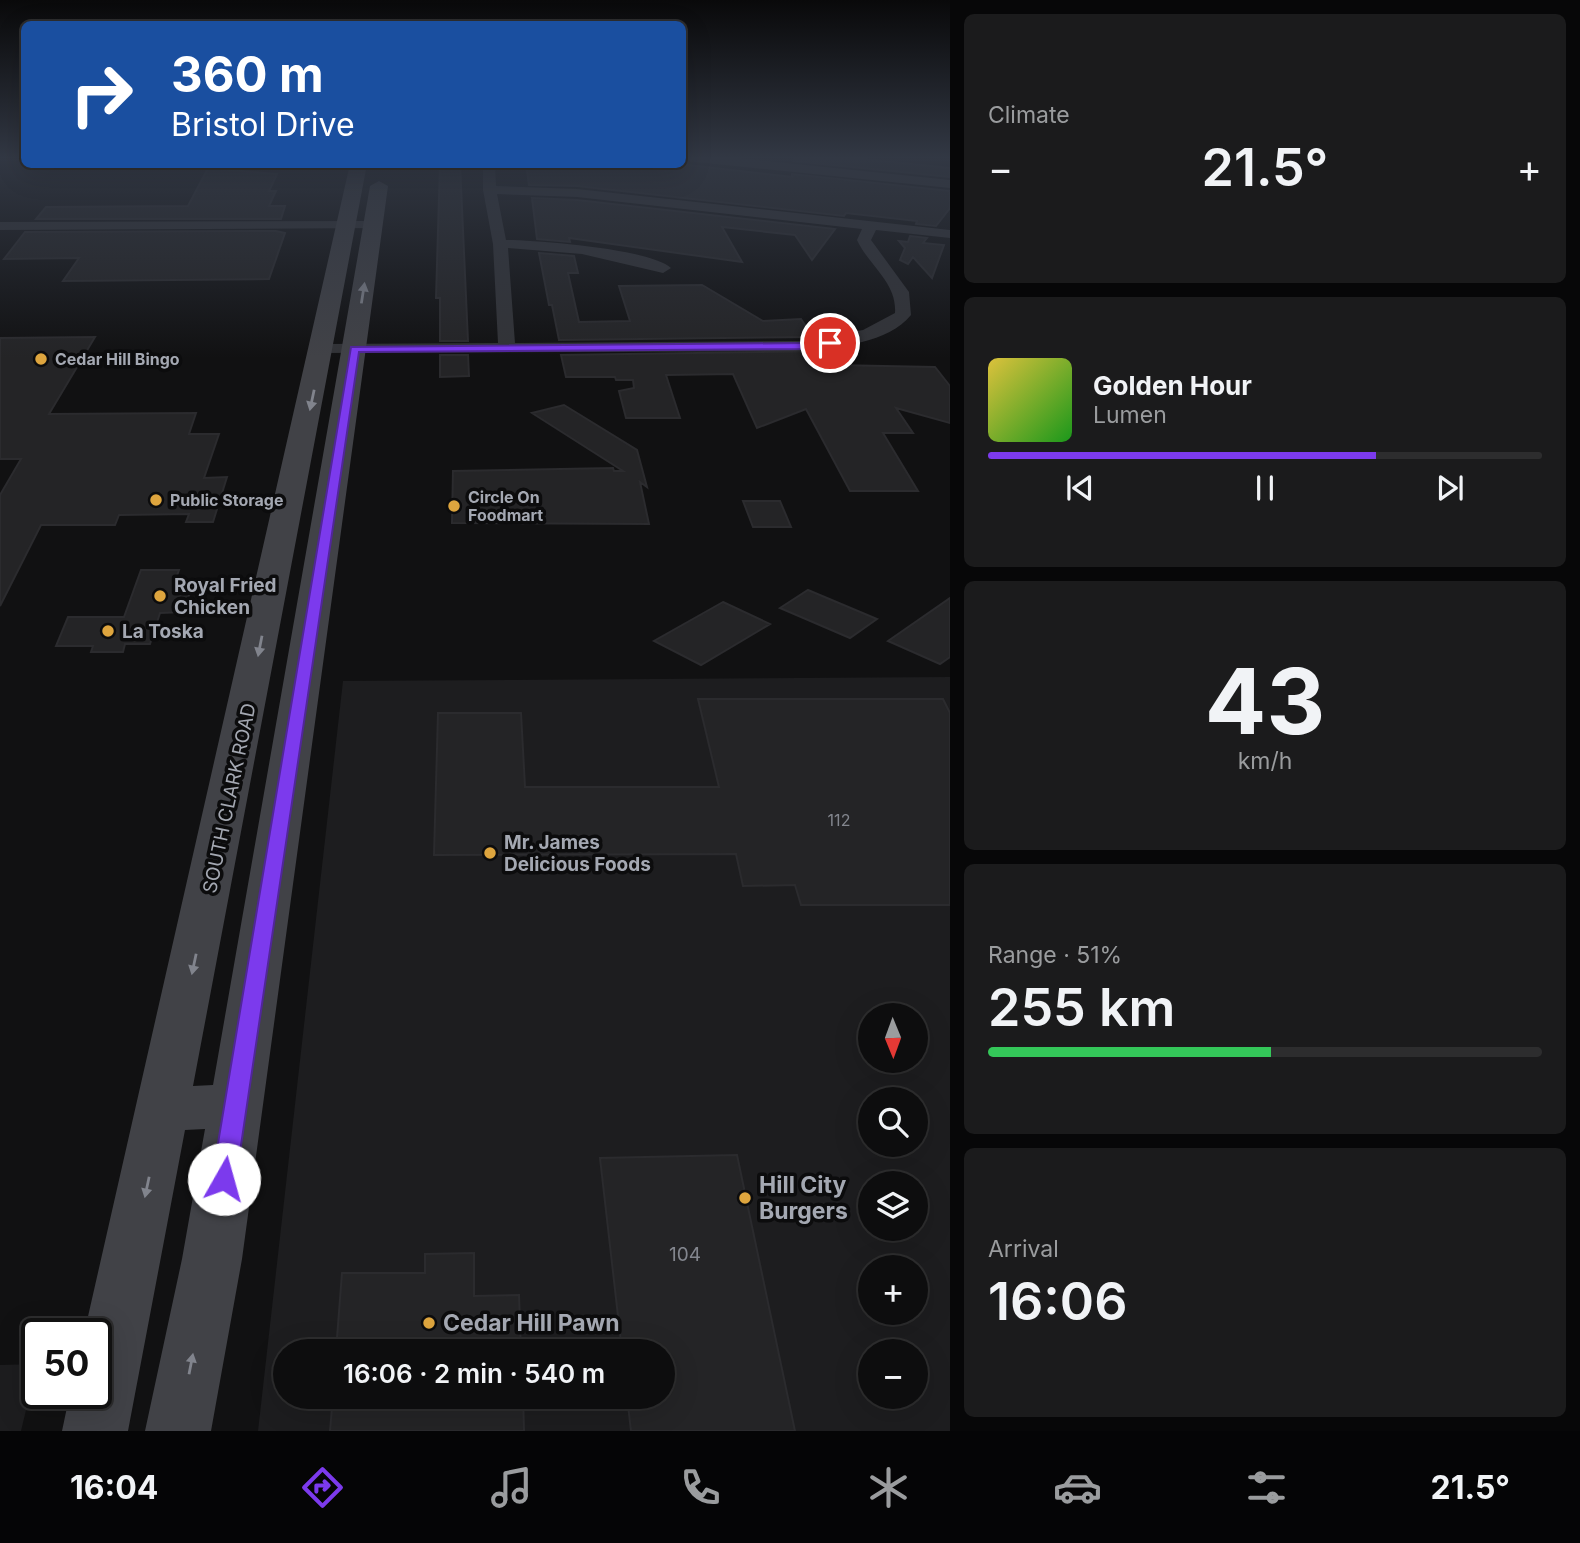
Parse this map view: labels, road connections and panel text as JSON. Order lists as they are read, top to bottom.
{
  "streets": {
    "main road": ["SOUTH CLARK ROAD"]
  },
  "places": [
    "Cedar Hill Bingo",
    "Public Storage",
    "Circle On Foodmart",
    "Royal Fried Chicken",
    "La Toska",
    "Mr. James Delicious Foods",
    "Hill City Burgers",
    "Cedar Hill Pawn"
  ],
  "house_numbers": ["112", "104"],
  "north": "bottom",
  "page": {
    "tile": [
      "Climate",
      ["43", "km/h"],
      ["Range · 51%", "255 km"],
      ["Arrival", "16:06"]
    ],
    "turn": ["360 m", "Bristol Drive"],
    "heat": ["−", "21.5°", "+"],
    "song": ["Golden Hour", "Lumen"],
    "map_buttons": ["+", "−"],
    "limit": "50",
    "trip": "16:06 · 2 min · 540 m",
    "tabs": ["16:04", "21.5°"]
  }
}
